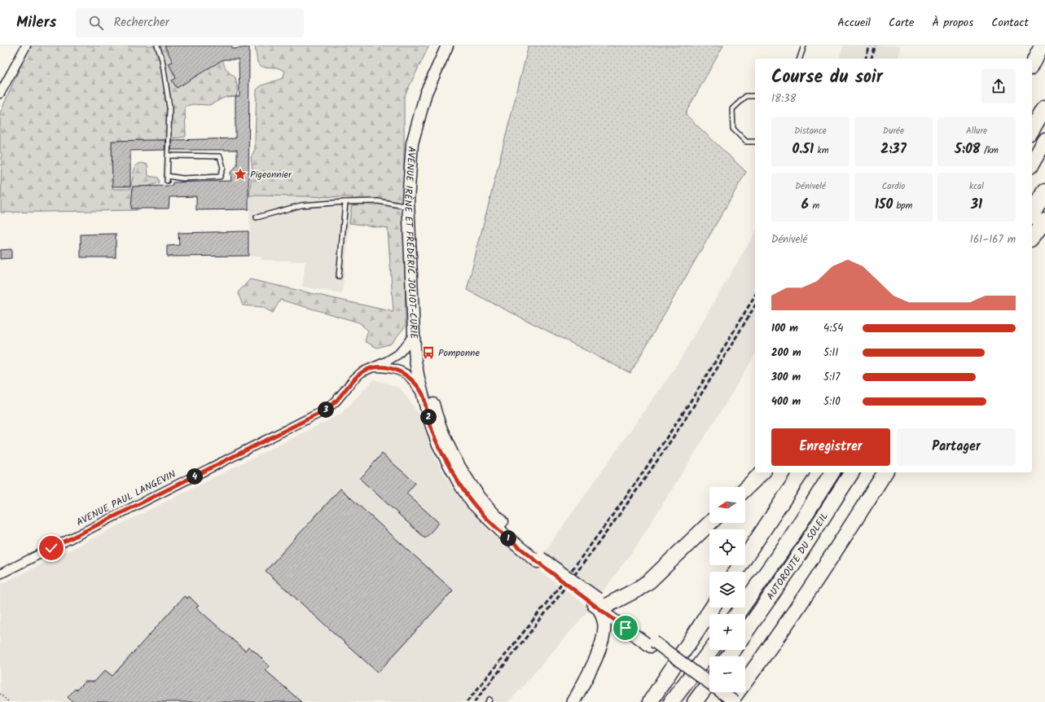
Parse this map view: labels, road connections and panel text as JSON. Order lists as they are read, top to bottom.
{
  "streets": {
    "highway": ["AUTOROUTE DU SOLEIL"],
    "main road": ["AVENUE IRÈNE ET FRÉDÉRIC JOLIOT-CURIE"],
    "street": ["AVENUE PAUL LANGEVIN"]
  },
  "crossings": [
    ["AVENUE IRÈNE ET FRÉDÉRIC JOLIOT-CURIE", "AVENUE PAUL LANGEVIN"]
  ],
  "places": {
    "place": ["Pigeonnier"],
    "bus stop": ["Pomponne"]
  },
  "north": "left",
  "page": {
    "header": "Milers",
    "search": "Rechercher",
    "nav": [
      "Accueil",
      "Carte",
      "À propos",
      "Contact"
    ],
    "heading": ["Course du soir", "18:38"],
    "stats": [
      ["Distance", "0.51 km"],
      ["Durée", "2:37"],
      ["Allure", "5:08 /km"],
      ["Dénivelé", "6 m"],
      ["Cardio", "150 bpm"],
      ["kcal", "31"]
    ],
    "chart": ["Dénivelé", "161–167 m"],
    "list": [
      {
        "name": "100 m",
        "note": "4:54"
      },
      {
        "name": "200 m",
        "note": "5:11"
      },
      {
        "name": "300 m",
        "note": "5:17"
      },
      {
        "name": "400 m",
        "note": "5:10"
      }
    ],
    "pins": [
      "3",
      "2",
      "4",
      "1"
    ],
    "buttons": ["Enregistrer", "Partager"],
    "map_buttons": ["+", "−"]
  }
}
